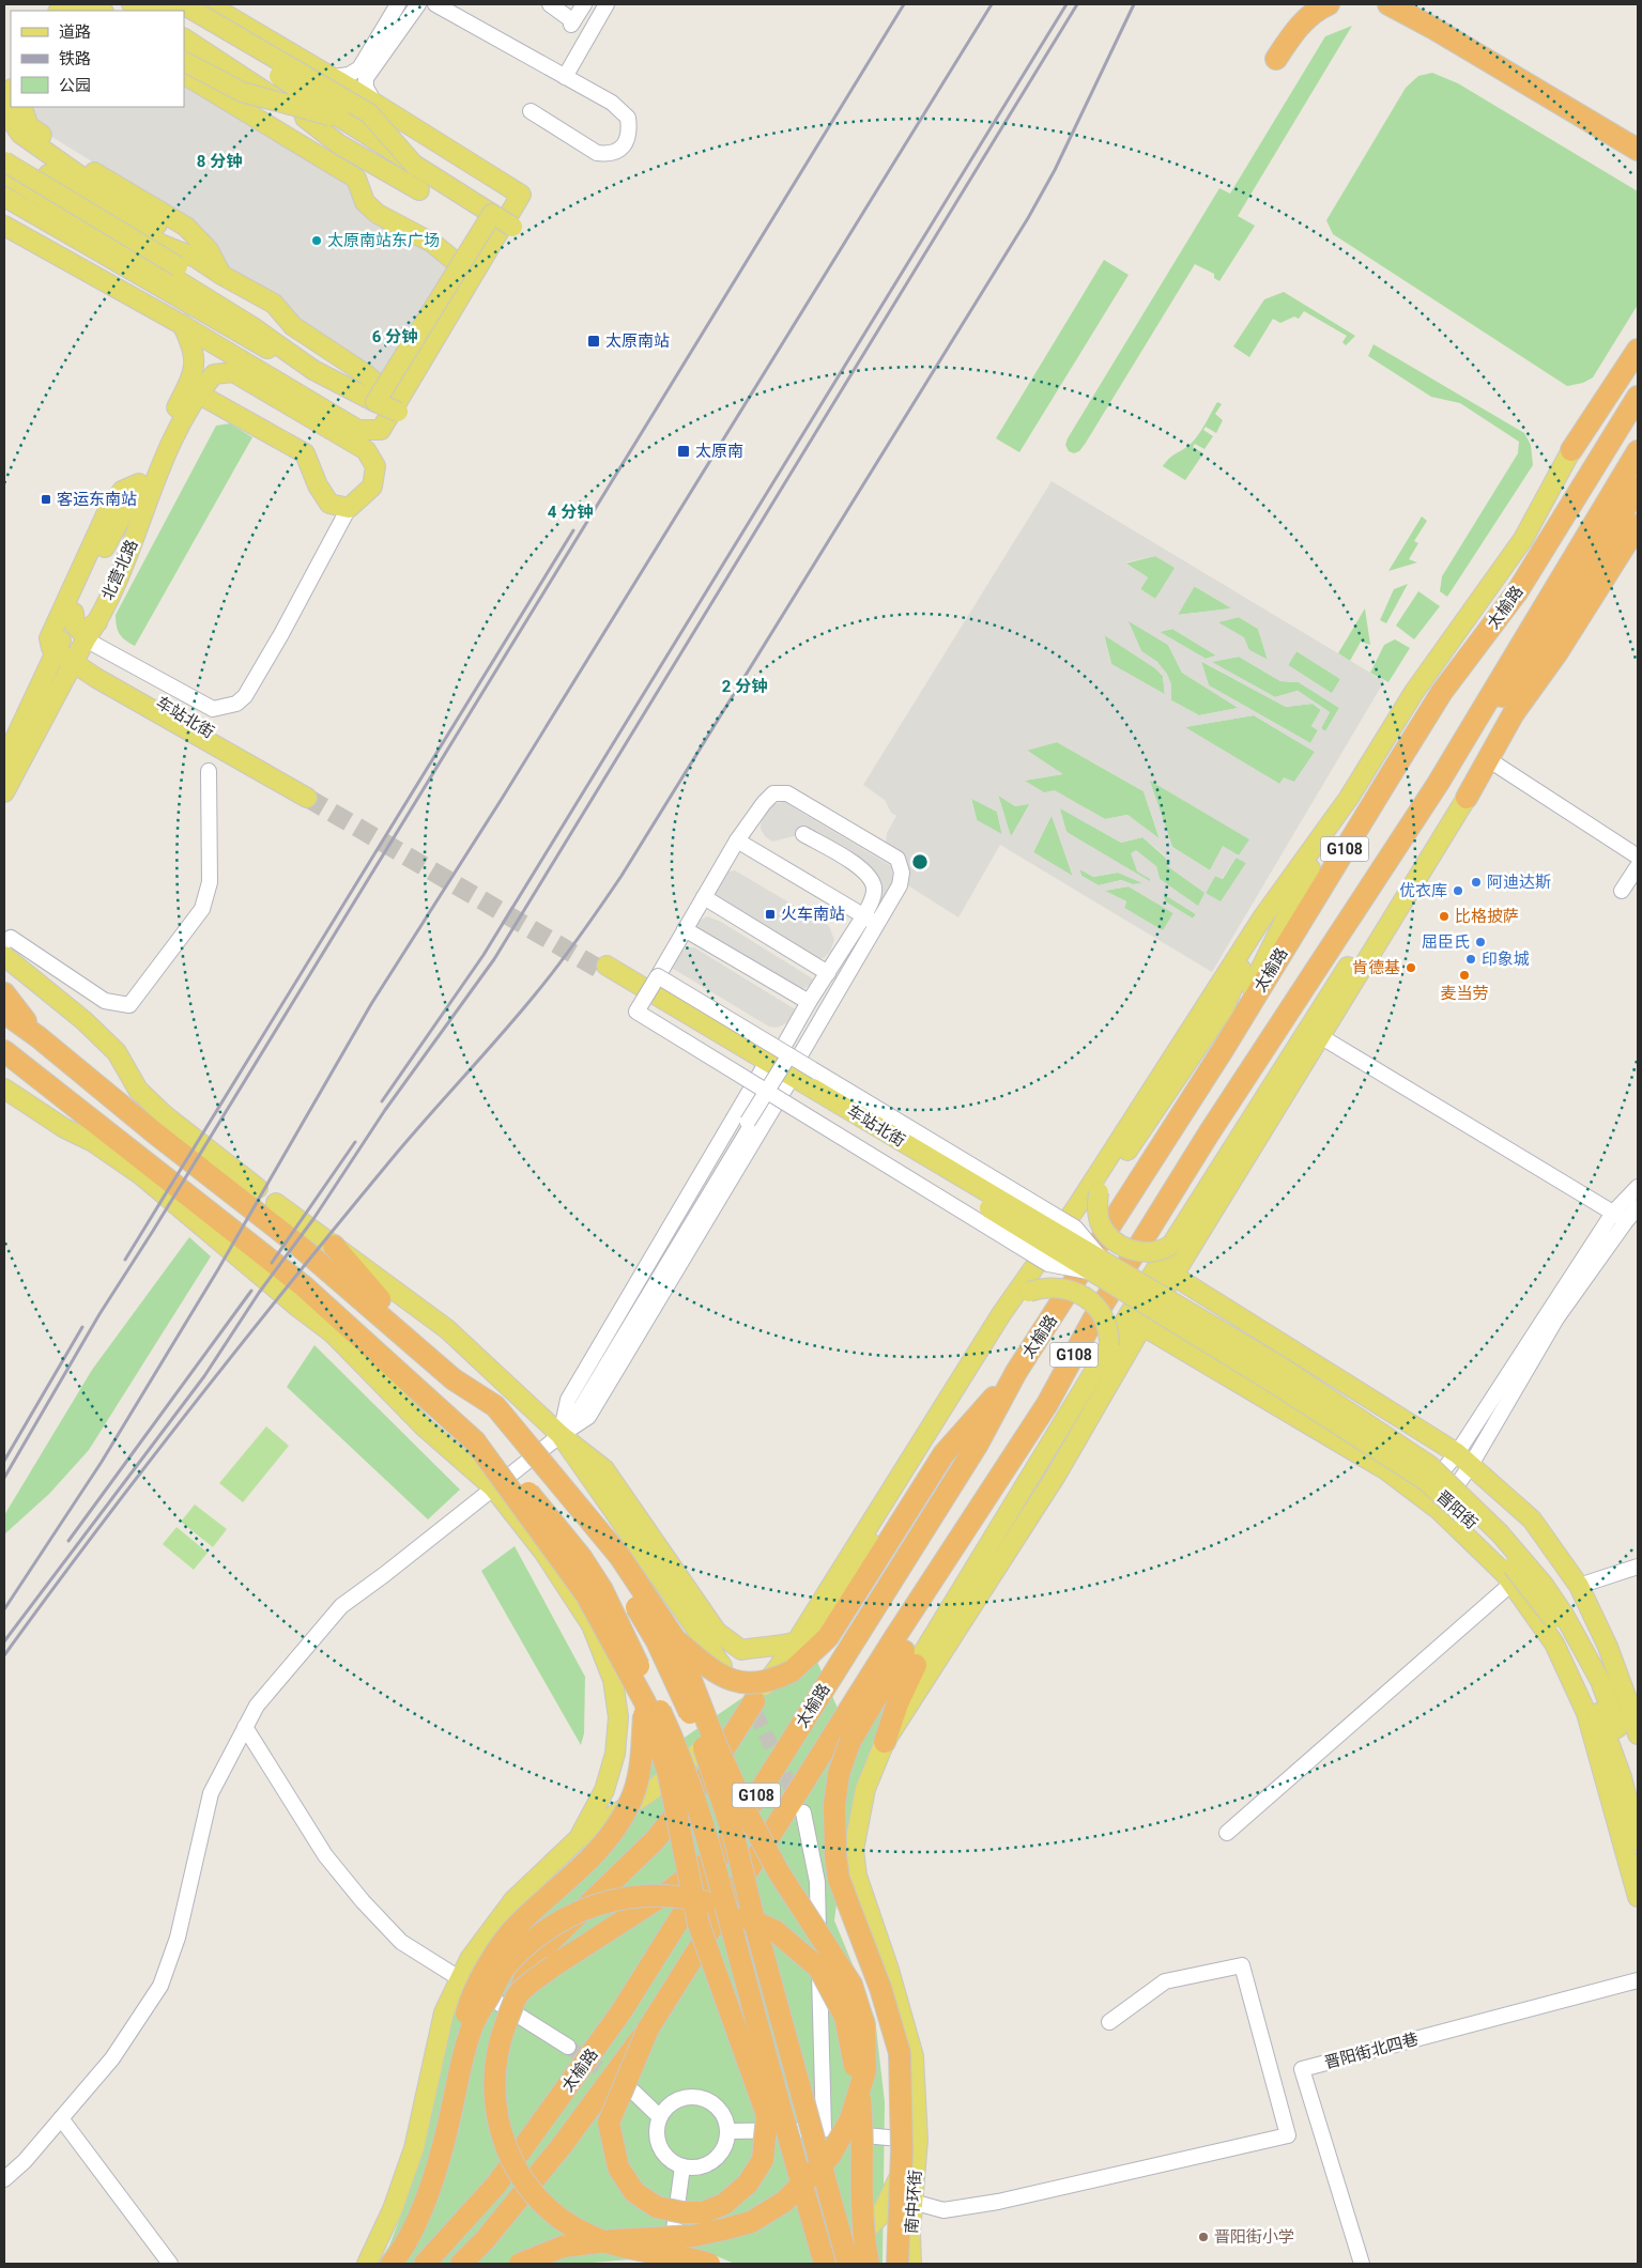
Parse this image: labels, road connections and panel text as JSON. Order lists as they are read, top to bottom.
{
  "streets": {
    "highway": ["太榆路", "G108"],
    "main road": [
      "北营北路",
      "车站北街",
      "晋阳街",
      "南中环街"
    ],
    "street": ["晋阳街北四巷"]
  },
  "crossings": [
    ["北营北路", "车站北街"]
  ],
  "places": {
    "other": [
      "太原南站东广场",
      "阿迪达斯",
      "优衣库",
      "比格披萨",
      "屈臣氏",
      "印象城",
      "肯德基",
      "麦当劳",
      "晋阳街小学"
    ],
    "transit": [
      "太原南站",
      "太原南",
      "客运东南站",
      "火车南站"
    ]
  },
  "legend": ["道路", "铁路", "公园"],
  "rings": [
    "8 分钟",
    "6 分钟",
    "4 分钟",
    "2 分钟"
  ]
}
